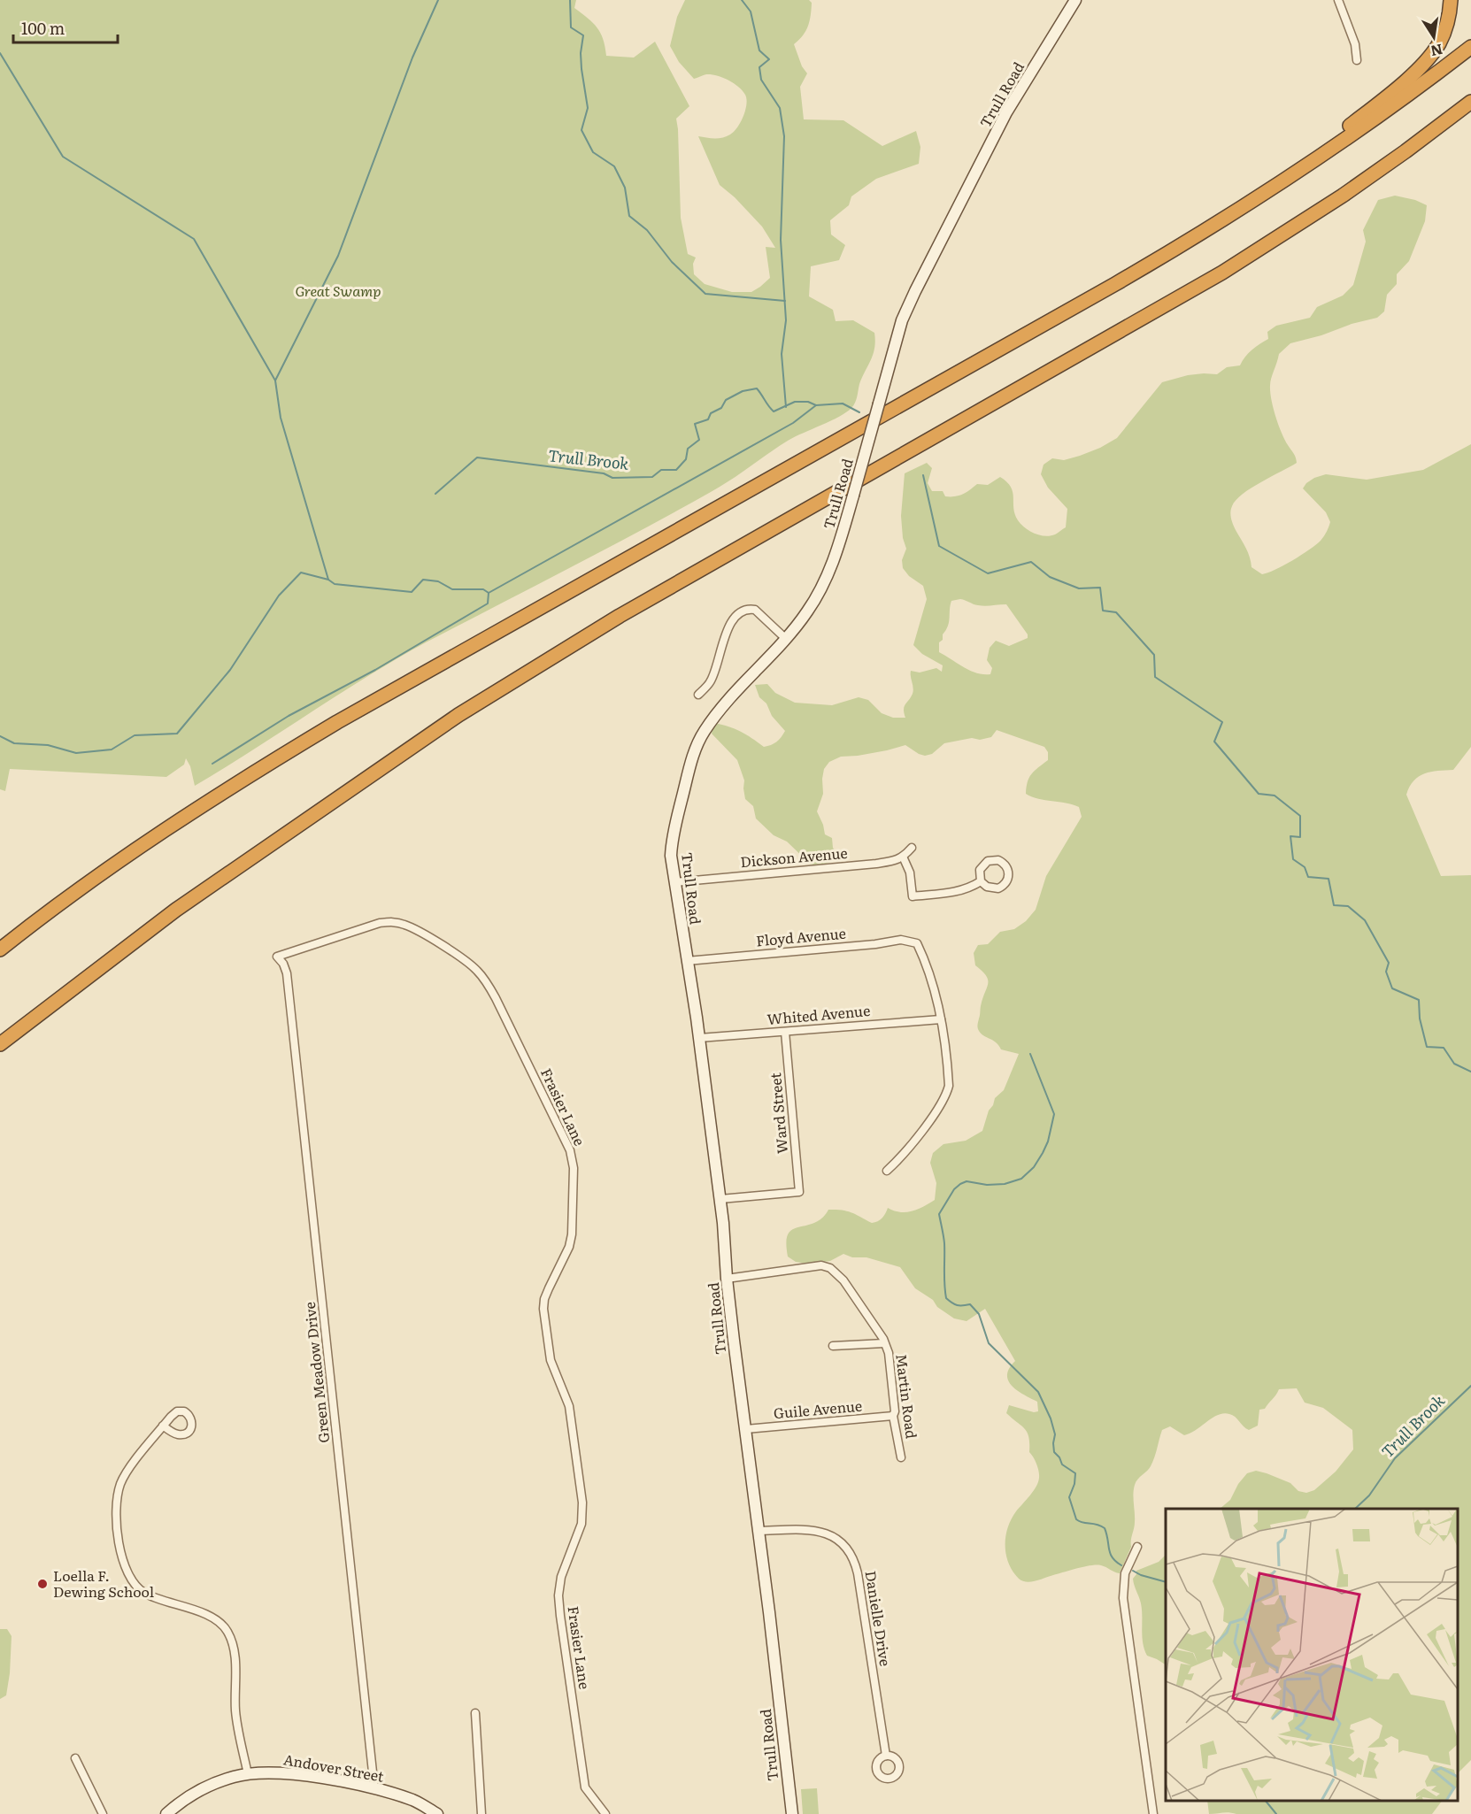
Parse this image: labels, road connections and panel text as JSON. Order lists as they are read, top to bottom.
{
  "streets": {
    "street": [
      "Trull Road",
      "Dickson Avenue",
      "Floyd Avenue",
      "Whited Avenue",
      "Frasier Lane",
      "Ward Street",
      "Green Meadow Drive",
      "Martin Road",
      "Guile Avenue",
      "Danielle Drive",
      "Andover Street"
    ]
  },
  "crossings": [
    ["Trull Road", "Dickson Avenue"],
    ["Trull Road", "Floyd Avenue"],
    ["Trull Road", "Whited Avenue"],
    ["Trull Road", "Ward Street"],
    ["Trull Road", "Martin Road"],
    ["Trull Road", "Guile Avenue"],
    ["Trull Road", "Danielle Drive"],
    ["Floyd Avenue", "Whited Avenue"],
    ["Whited Avenue", "Ward Street"],
    ["Frasier Lane", "Green Meadow Drive"],
    ["Green Meadow Drive", "Andover Street"],
    ["Martin Road", "Guile Avenue"]
  ],
  "water": ["Trull Brook"],
  "parks": ["Great Swamp"],
  "places": ["Loella F. Dewing School"],
  "scale_bar": "100 m",
  "north": "bottom"
}
